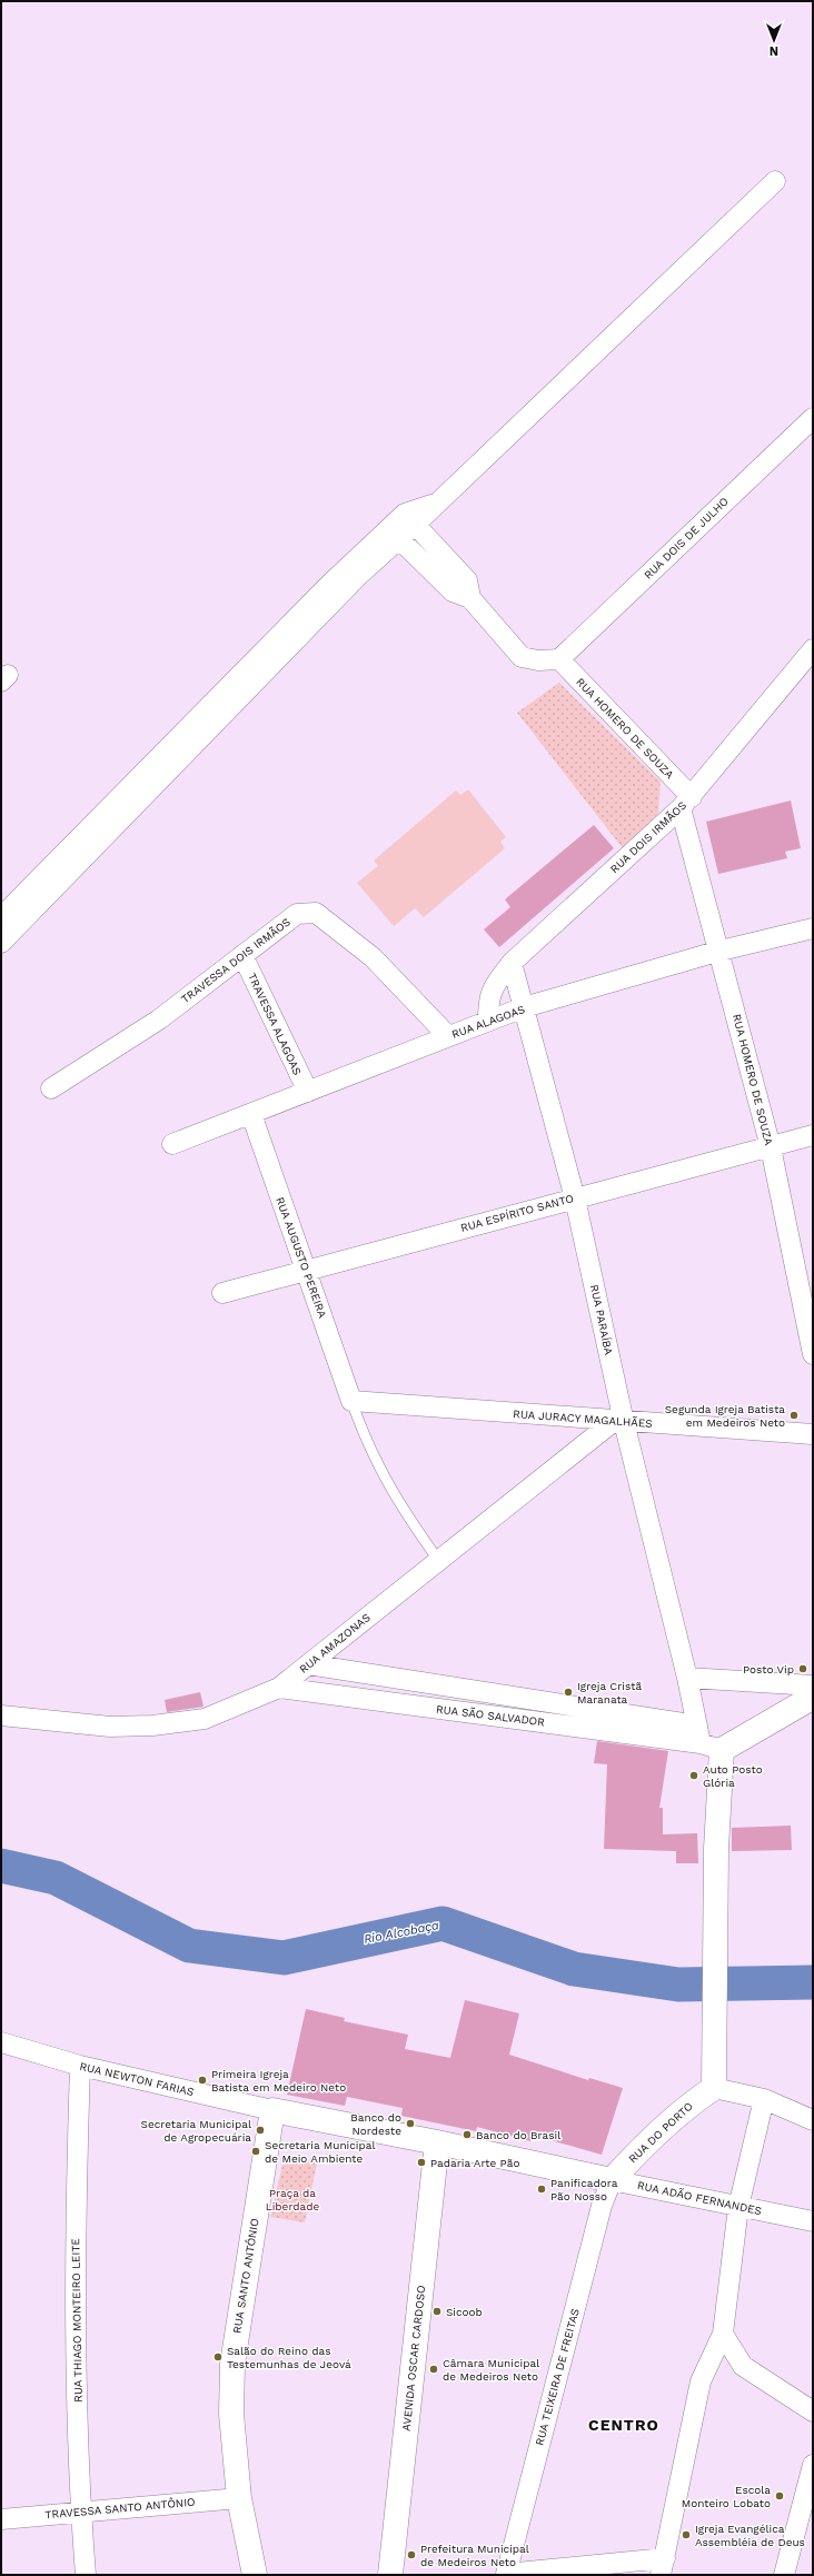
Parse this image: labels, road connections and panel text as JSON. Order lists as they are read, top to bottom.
{
  "streets": {
    "street": [
      "RUA DOIS DE JULHO",
      "RUA HOMERO DE SOUZA",
      "RUA DOIS IRMÃOS",
      "TRAVESSA DOIS IRMÃOS",
      "RUA ALAGOAS",
      "TRAVESSA ALAGOAS",
      "RUA ESPÍRITO SANTO",
      "RUA AUGUSTO PEREIRA",
      "RUA PARAÍBA",
      "RUA JURACY MAGALHÃES",
      "RUA AMAZONAS",
      "RUA SÃO SALVADOR",
      "RUA NEWTON FARIAS",
      "RUA DO PORTO",
      "RUA ADÃO FERNANDES",
      "RUA SANTO ANTÔNIO",
      "RUA THIAGO MONTEIRO LEITE",
      "AVENIDA OSCAR CARDOSO",
      "RUA TEIXEIRA DE FREITAS",
      "TRAVESSA SANTO ANTÔNIO"
    ]
  },
  "crossings": [
    ["RUA DOIS DE JULHO", "RUA HOMERO DE SOUZA"],
    ["RUA HOMERO DE SOUZA", "RUA DOIS IRMÃOS"],
    ["RUA HOMERO DE SOUZA", "RUA ALAGOAS"],
    ["RUA HOMERO DE SOUZA", "RUA ESPÍRITO SANTO"],
    ["RUA DOIS IRMÃOS", "RUA ALAGOAS"],
    ["RUA DOIS IRMÃOS", "RUA PARAÍBA"],
    ["TRAVESSA DOIS IRMÃOS", "RUA ALAGOAS"],
    ["TRAVESSA DOIS IRMÃOS", "TRAVESSA ALAGOAS"],
    ["RUA ALAGOAS", "TRAVESSA ALAGOAS"],
    ["RUA ALAGOAS", "RUA AUGUSTO PEREIRA"],
    ["RUA ALAGOAS", "RUA PARAÍBA"],
    ["RUA ESPÍRITO SANTO", "RUA AUGUSTO PEREIRA"],
    ["RUA ESPÍRITO SANTO", "RUA PARAÍBA"],
    ["RUA AUGUSTO PEREIRA", "RUA JURACY MAGALHÃES"],
    ["RUA PARAÍBA", "RUA JURACY MAGALHÃES"],
    ["RUA PARAÍBA", "RUA AMAZONAS"],
    ["RUA PARAÍBA", "RUA SÃO SALVADOR"],
    ["RUA JURACY MAGALHÃES", "RUA AMAZONAS"],
    ["RUA AMAZONAS", "RUA SÃO SALVADOR"],
    ["RUA NEWTON FARIAS", "RUA ADÃO FERNANDES"],
    ["RUA NEWTON FARIAS", "RUA SANTO ANTÔNIO"],
    ["RUA NEWTON FARIAS", "RUA THIAGO MONTEIRO LEITE"],
    ["RUA DO PORTO", "RUA ADÃO FERNANDES"],
    ["RUA DO PORTO", "RUA TEIXEIRA DE FREITAS"],
    ["RUA ADÃO FERNANDES", "RUA SANTO ANTÔNIO"],
    ["RUA ADÃO FERNANDES", "AVENIDA OSCAR CARDOSO"],
    ["RUA ADÃO FERNANDES", "RUA TEIXEIRA DE FREITAS"],
    ["RUA SANTO ANTÔNIO", "TRAVESSA SANTO ANTÔNIO"],
    ["RUA THIAGO MONTEIRO LEITE", "TRAVESSA SANTO ANTÔNIO"]
  ],
  "districts": ["CENTRO"],
  "water": ["Rio Alcobaça"],
  "parks": ["Praça da Liberdade"],
  "places": [
    "Segunda Igreja Batista em Medeiros Neto",
    "Posto Vip",
    "Igreja Cristã Maranata",
    "Auto Posto Glória",
    "Primeira Igreja Batista em Medeiro Neto",
    "Banco do Nordeste",
    "Secretaria Municipal de Agropecuária",
    "Banco do Brasil",
    "Secretaria Municipal de Meio Ambiente",
    "Padaria Arte Pão",
    "Panificadora Pão Nosso",
    "Sicoob",
    "Salão do Reino das Testemunhas de Jeová",
    "Câmara Municipal de Medeiros Neto",
    "Escola Monteiro Lobato",
    "Igreja Evangélica Assembléia de Deus",
    "Prefeitura Municipal de Medeiros Neto"
  ],
  "north": "bottom"
}
